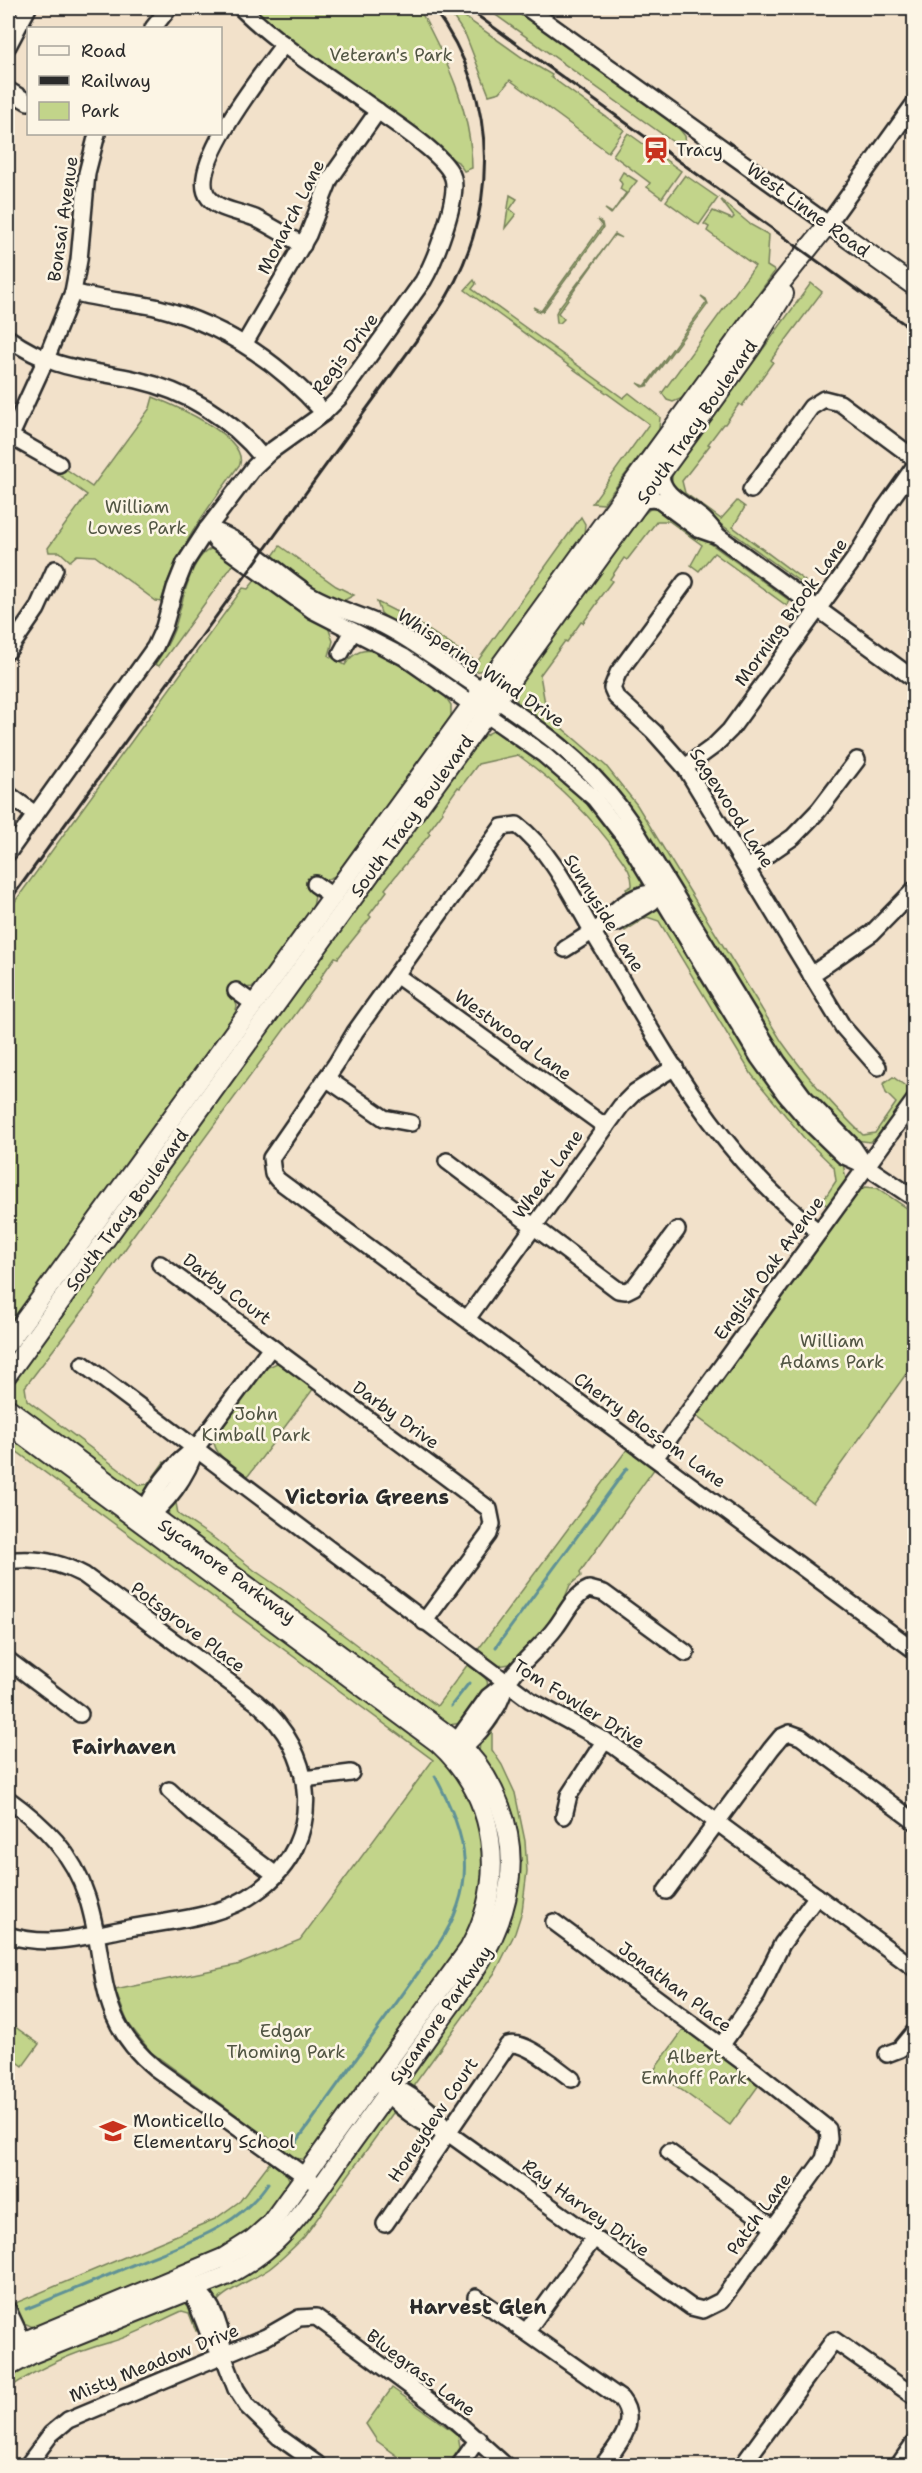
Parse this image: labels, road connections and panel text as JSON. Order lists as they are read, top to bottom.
{
  "streets": {
    "main road": ["West Linne Road", "South Tracy Boulevard", "Sycamore Parkway"],
    "street": [
      "Monarch Lane",
      "Bonsai Avenue",
      "Regis Drive",
      "Morning Brook Lane",
      "Whispering Wind Drive",
      "Sagewood Lane",
      "Sunnyside Lane",
      "Westwood Lane",
      "Wheat Lane",
      "English Oak Avenue",
      "Darby Court",
      "Darby Drive",
      "Cherry Blossom Lane",
      "Potsgrove Place",
      "Tom Fowler Drive",
      "Jonathan Place",
      "Honeydew Court",
      "Ray Harvey Drive",
      "Patch Lane",
      "Misty Meadow Drive",
      "Bluegrass Lane"
    ]
  },
  "crossings": [
    ["West Linne Road", "South Tracy Boulevard"],
    ["Monarch Lane", "Regis Drive"],
    ["Regis Drive", "Whispering Wind Drive"],
    ["South Tracy Boulevard", "Whispering Wind Drive"],
    ["Morning Brook Lane", "Sagewood Lane"],
    ["Whispering Wind Drive", "English Oak Avenue"],
    ["Sunnyside Lane", "Westwood Lane"],
    ["Sunnyside Lane", "Wheat Lane"],
    ["Sunnyside Lane", "English Oak Avenue"],
    ["Sunnyside Lane", "Cherry Blossom Lane"],
    ["Westwood Lane", "Wheat Lane"],
    ["Wheat Lane", "Cherry Blossom Lane"],
    ["English Oak Avenue", "Cherry Blossom Lane"],
    ["Darby Court", "Darby Drive"],
    ["Darby Drive", "Tom Fowler Drive"],
    ["Sycamore Parkway", "Ray Harvey Drive"],
    ["Jonathan Place", "Patch Lane"],
    ["Honeydew Court", "Ray Harvey Drive"],
    ["Ray Harvey Drive", "Patch Lane"],
    ["Misty Meadow Drive", "Bluegrass Lane"]
  ],
  "districts": ["Victoria Greens", "Fairhaven", "Harvest Glen"],
  "parks": [
    "Veteran's Park",
    "William Lowes Park",
    "William Adams Park",
    "John Kimball Park",
    "Edgar Thoming Park",
    "Albert Emhoff Park"
  ],
  "places": {
    "station": ["Tracy"],
    "school or university": ["Monticello Elementary School"]
  },
  "legend": ["Road", "Railway", "Park"]
}
